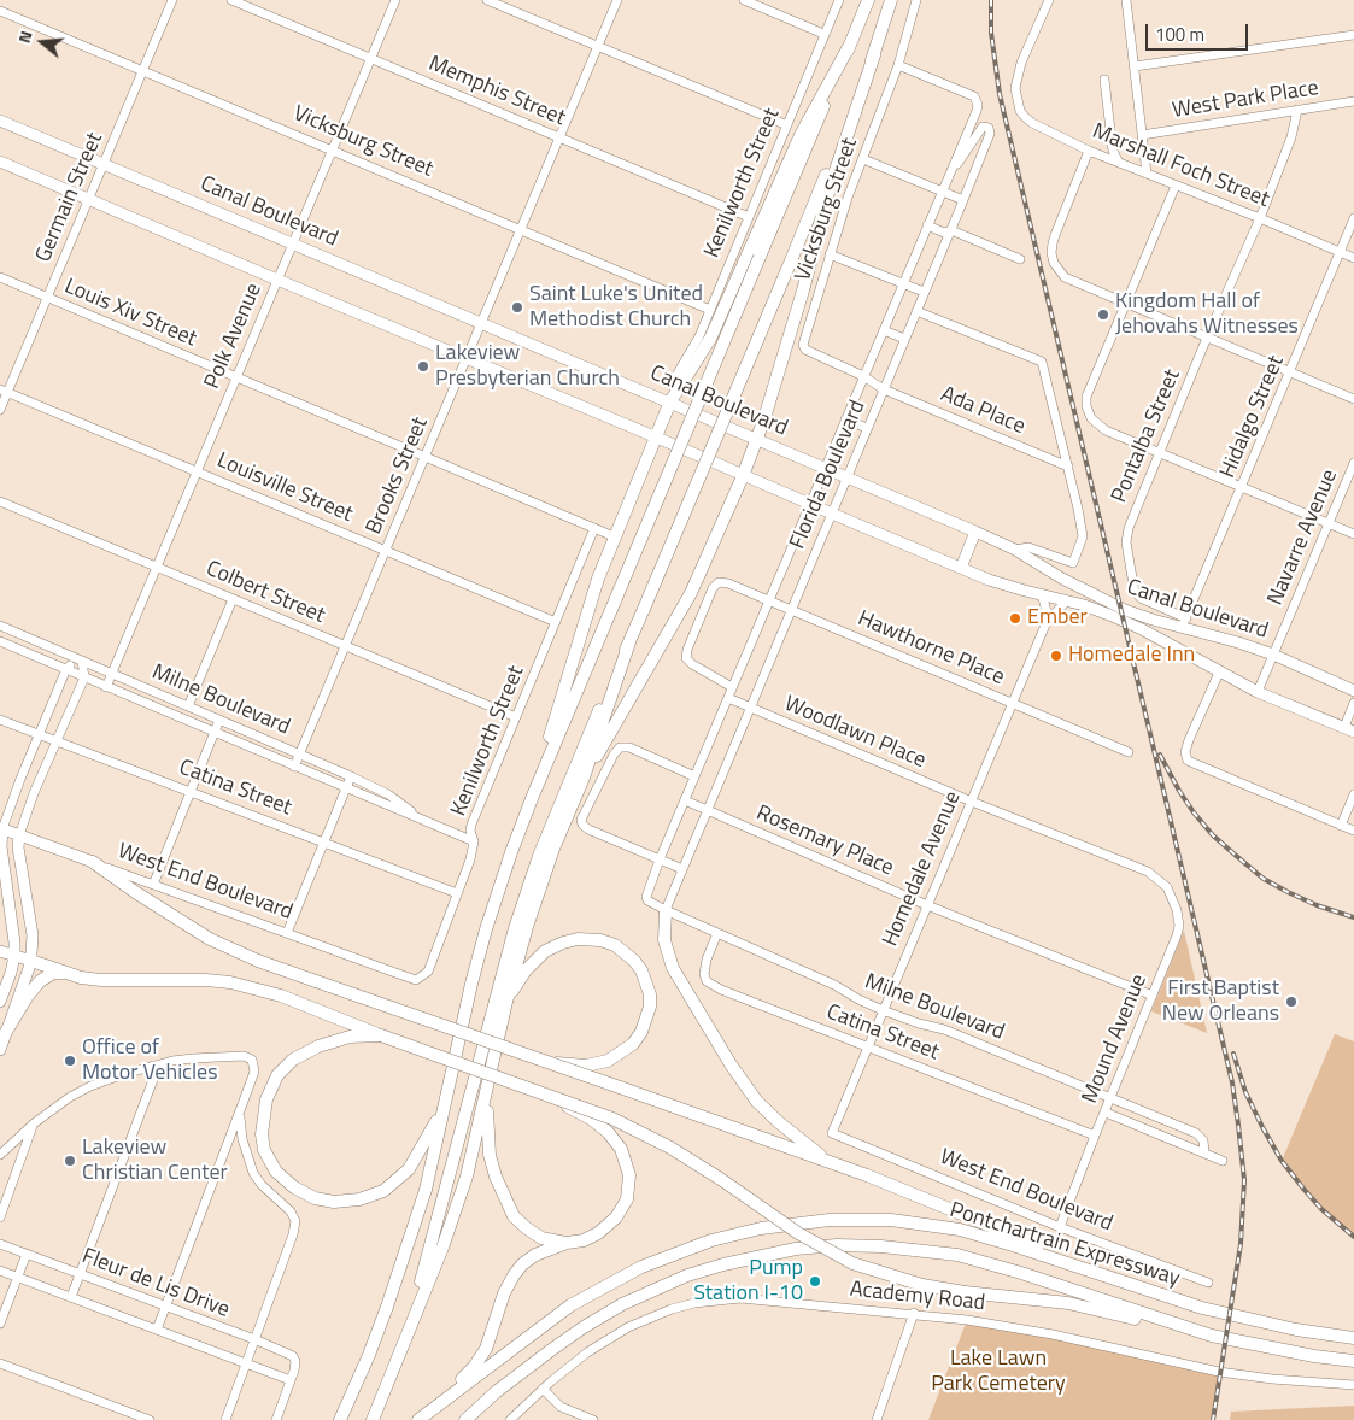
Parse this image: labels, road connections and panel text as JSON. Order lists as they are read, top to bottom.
{
  "streets": {
    "highway": ["Pontchartrain Expressway"],
    "main road": ["Canal Boulevard", "West End Boulevard"],
    "street": [
      "Memphis Street",
      "West Park Place",
      "Vicksburg Street",
      "Marshall Foch Street",
      "Kenilworth Street",
      "Germain Street",
      "Louis Xiv Street",
      "Polk Avenue",
      "Ada Place",
      "Hidalgo Street",
      "Pontalba Street",
      "Florida Boulevard",
      "Brooks Street",
      "Louisville Street",
      "Navarre Avenue",
      "Colbert Street",
      "Hawthorne Place",
      "Milne Boulevard",
      "Woodlawn Place",
      "Catina Street",
      "Rosemary Place",
      "Homedale Avenue",
      "Mound Avenue",
      "Fleur de Lis Drive",
      "Academy Road"
    ]
  },
  "crossings": [
    ["Memphis Street", "Kenilworth Street"],
    ["Memphis Street", "Polk Avenue"],
    ["Memphis Street", "Brooks Street"],
    ["West Park Place", "Pontalba Street"],
    ["Vicksburg Street", "Kenilworth Street"],
    ["Vicksburg Street", "Germain Street"],
    ["Vicksburg Street", "Polk Avenue"],
    ["Vicksburg Street", "Ada Place"],
    ["Vicksburg Street", "Florida Boulevard"],
    ["Vicksburg Street", "Brooks Street"],
    ["Marshall Foch Street", "Hidalgo Street"],
    ["Marshall Foch Street", "Pontalba Street"],
    ["Kenilworth Street", "Louis Xiv Street"],
    ["Kenilworth Street", "Louisville Street"],
    ["Kenilworth Street", "Colbert Street"],
    ["Kenilworth Street", "Milne Boulevard"],
    ["Kenilworth Street", "Catina Street"],
    ["Kenilworth Street", "West End Boulevard"],
    ["Germain Street", "Canal Boulevard"],
    ["Germain Street", "Louis Xiv Street"],
    ["Germain Street", "Louisville Street"],
    ["Canal Boulevard", "Polk Avenue"],
    ["Canal Boulevard", "Hidalgo Street"],
    ["Canal Boulevard", "Pontalba Street"],
    ["Canal Boulevard", "Florida Boulevard"],
    ["Canal Boulevard", "Brooks Street"],
    ["Canal Boulevard", "Navarre Avenue"],
    ["Canal Boulevard", "Homedale Avenue"],
    ["Louis Xiv Street", "Polk Avenue"],
    ["Louis Xiv Street", "Brooks Street"],
    ["Polk Avenue", "Louisville Street"],
    ["Polk Avenue", "Colbert Street"],
    ["Polk Avenue", "Milne Boulevard"],
    ["Ada Place", "Florida Boulevard"],
    ["Hidalgo Street", "Pontalba Street"],
    ["Florida Boulevard", "Hawthorne Place"],
    ["Florida Boulevard", "Milne Boulevard"],
    ["Florida Boulevard", "Woodlawn Place"],
    ["Florida Boulevard", "Rosemary Place"],
    ["Brooks Street", "Louisville Street"],
    ["Brooks Street", "Colbert Street"],
    ["Brooks Street", "Milne Boulevard"],
    ["Hawthorne Place", "Homedale Avenue"],
    ["Milne Boulevard", "Catina Street"],
    ["Milne Boulevard", "Homedale Avenue"],
    ["Milne Boulevard", "Mound Avenue"],
    ["Woodlawn Place", "Homedale Avenue"],
    ["Woodlawn Place", "Mound Avenue"],
    ["Catina Street", "Homedale Avenue"],
    ["Catina Street", "Mound Avenue"],
    ["Rosemary Place", "Homedale Avenue"],
    ["Rosemary Place", "Mound Avenue"],
    ["Homedale Avenue", "West End Boulevard"],
    ["West End Boulevard", "Mound Avenue"]
  ],
  "parks": ["Lake Lawn Park Cemetery"],
  "places": [
    "Saint Luke's United Methodist Church",
    "Kingdom Hall of Jehovahs Witnesses",
    "Lakeview Presbyterian Church",
    "Ember",
    "Homedale Inn",
    "First Baptist New Orleans",
    "Office of Motor Vehicles",
    "Lakeview Christian Center",
    "Pump Station I-10"
  ],
  "scale_bar": "100 m",
  "north": "left"
}
